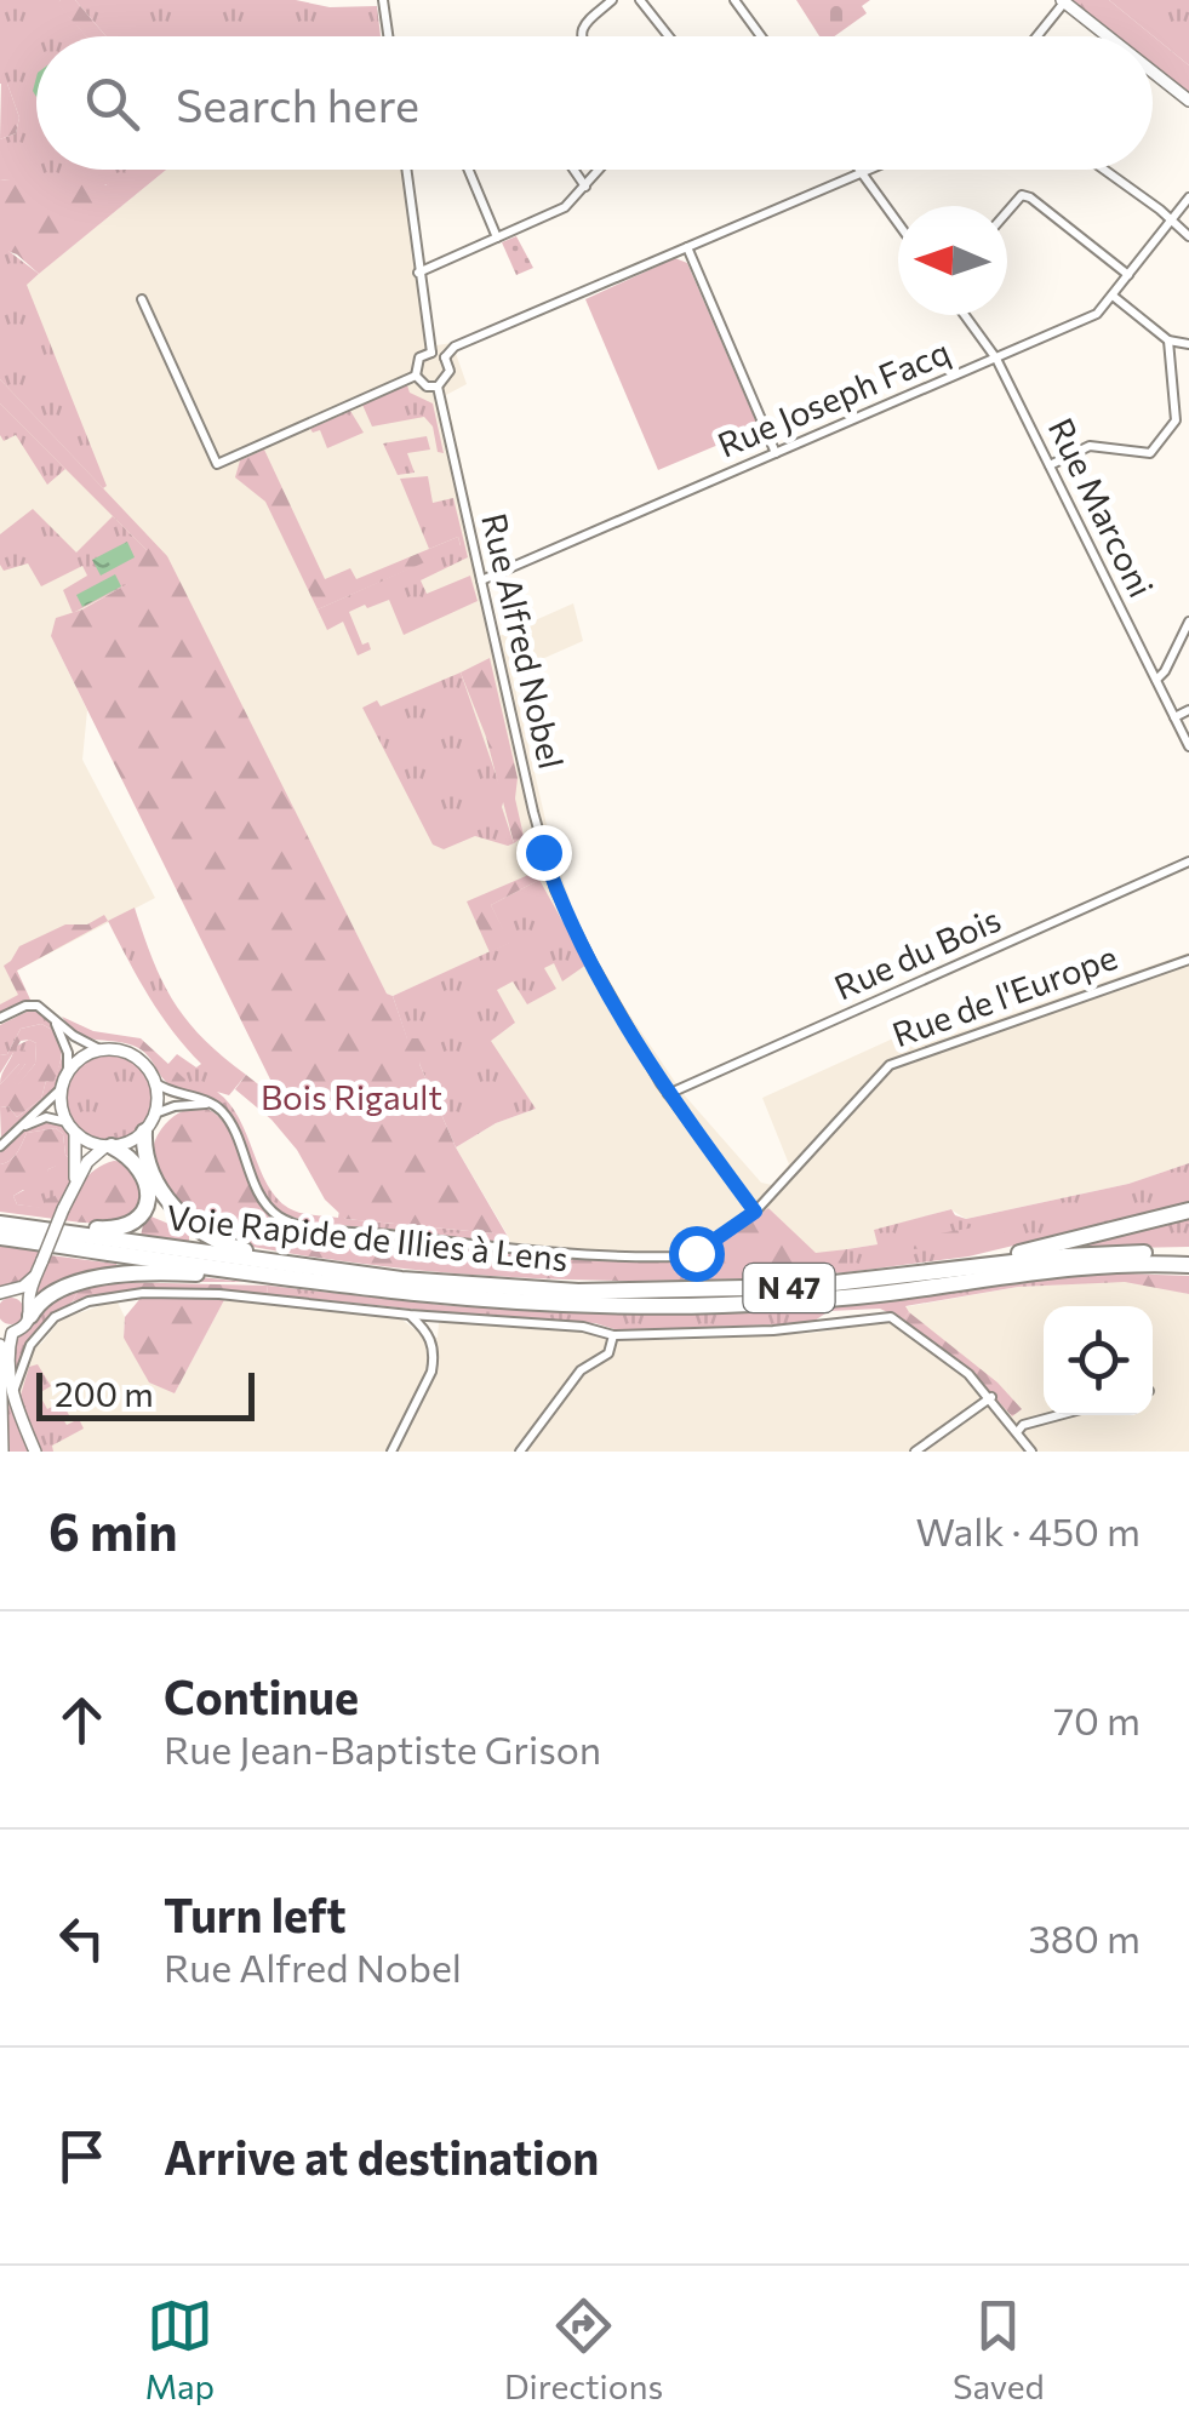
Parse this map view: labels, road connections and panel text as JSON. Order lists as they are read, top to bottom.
{
  "streets": {
    "highway": ["Voie Rapide de Illies à Lens", "N 47"],
    "street": [
      "Rue Joseph Facq",
      "Rue Marconi",
      "Rue Alfred Nobel",
      "Rue du Bois",
      "Rue de l'Europe"
    ]
  },
  "crossings": [
    ["Rue Joseph Facq", "Rue Marconi"],
    ["Rue Joseph Facq", "Rue Alfred Nobel"],
    ["Rue Alfred Nobel", "Rue du Bois"],
    ["Rue Alfred Nobel", "Rue de l'Europe"],
    ["Voie Rapide de Illies à Lens", "N 47"]
  ],
  "parks": ["Bois Rigault"],
  "scale_bar": "200 m",
  "north": "left",
  "page": {
    "search": "Search here",
    "scale": "200 m",
    "heading": ["6 min", "Walk · 450 m"],
    "list": [
      ["Continue", "Rue Jean-Baptiste Grison", "70 m"],
      ["Turn left", "Rue Alfred Nobel", "380 m"],
      "Arrive at destination"
    ],
    "nav": ["Map", "Directions", "Saved"]
  }
}
